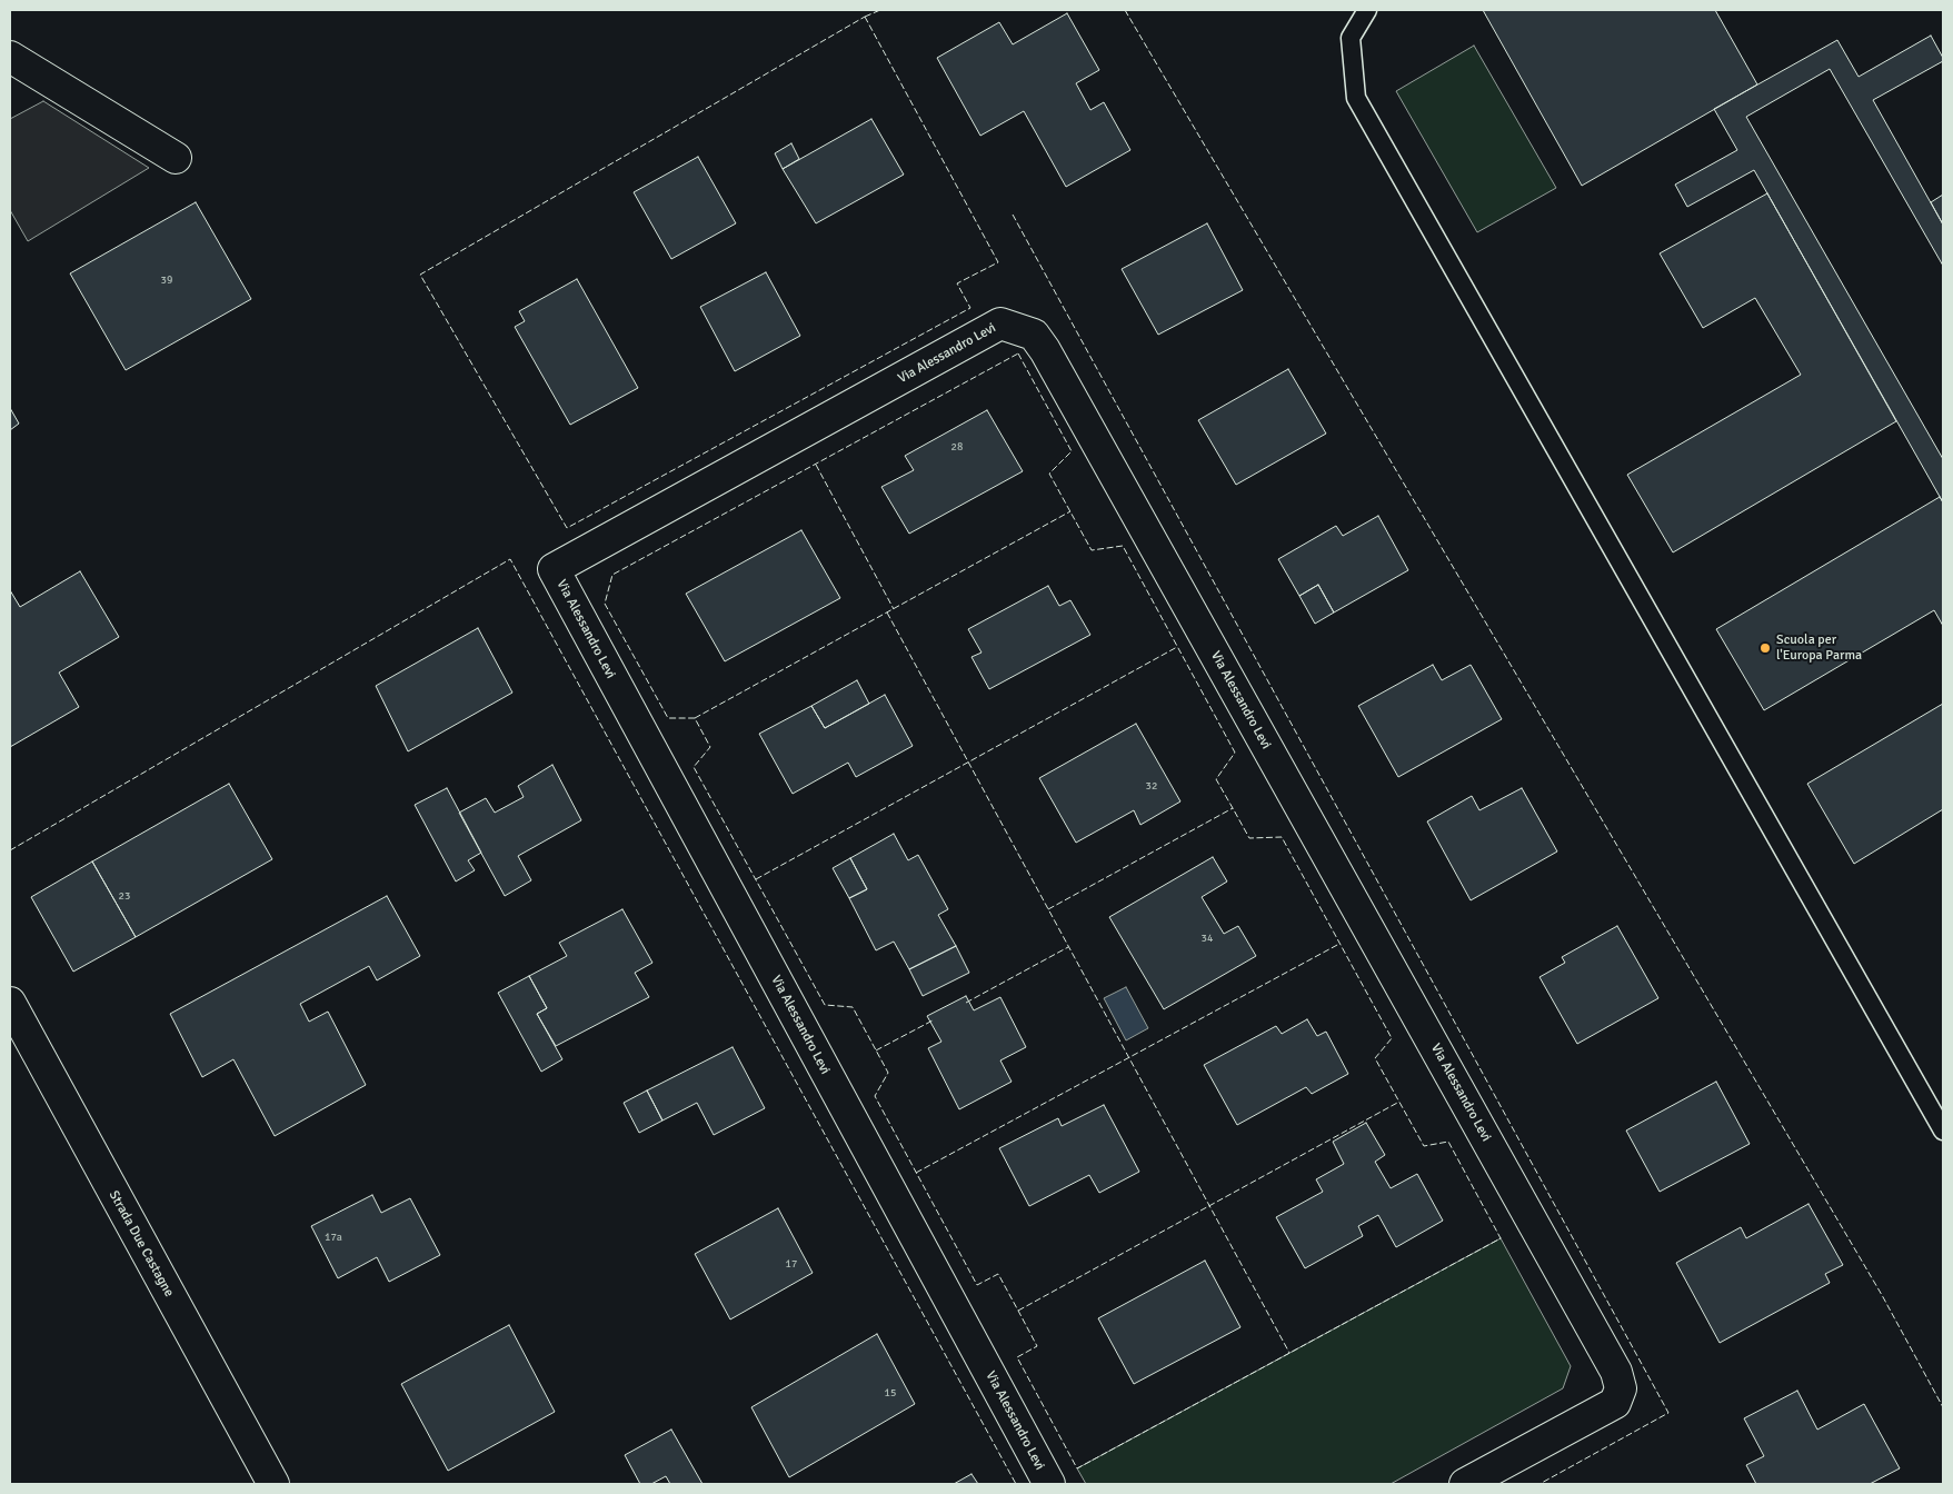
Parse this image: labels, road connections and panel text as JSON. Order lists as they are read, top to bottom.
{
  "streets": {
    "street": ["Via Alessandro Levi", "Strada Due Castagne"]
  },
  "places": ["Scuola per l'Europa Parma"],
  "house_numbers": [
    "39",
    "28",
    "32",
    "23",
    "34",
    "17a",
    "17",
    "15"
  ]
}
